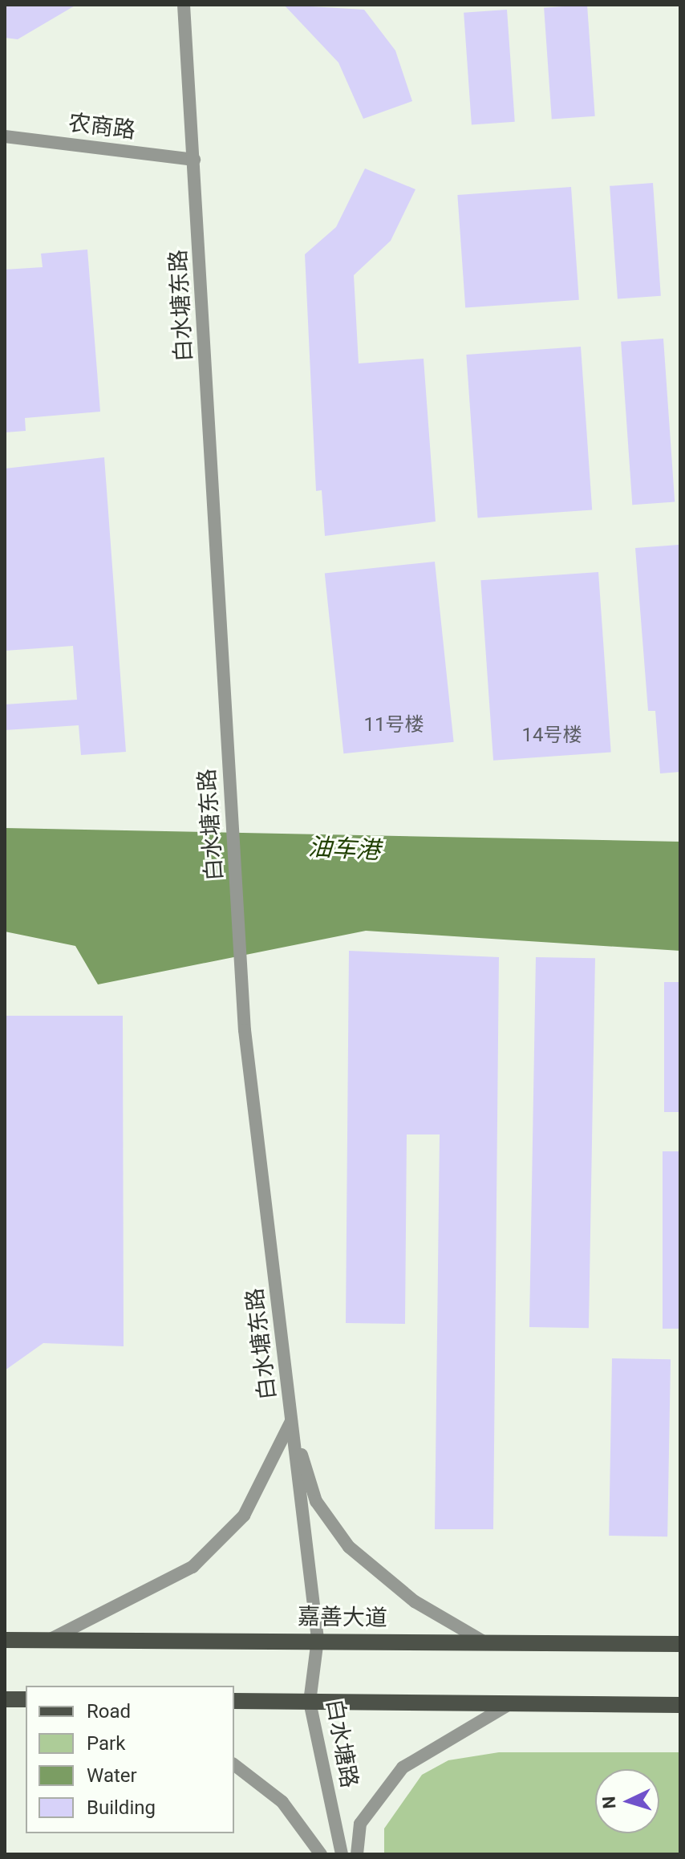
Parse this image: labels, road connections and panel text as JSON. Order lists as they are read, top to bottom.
{
  "streets": {
    "main road": ["嘉善大道"],
    "street": ["农商路", "白水塘东路", "白水塘路"]
  },
  "crossings": [
    ["农商路", "白水塘东路"],
    ["白水塘东路", "嘉善大道"],
    ["白水塘东路", "白水塘路"],
    ["嘉善大道", "白水塘路"]
  ],
  "water": ["油车港"],
  "house_numbers": ["11号楼", "14号楼"],
  "legend": [
    "Road",
    "Park",
    "Water",
    "Building"
  ],
  "north": "left"
}
